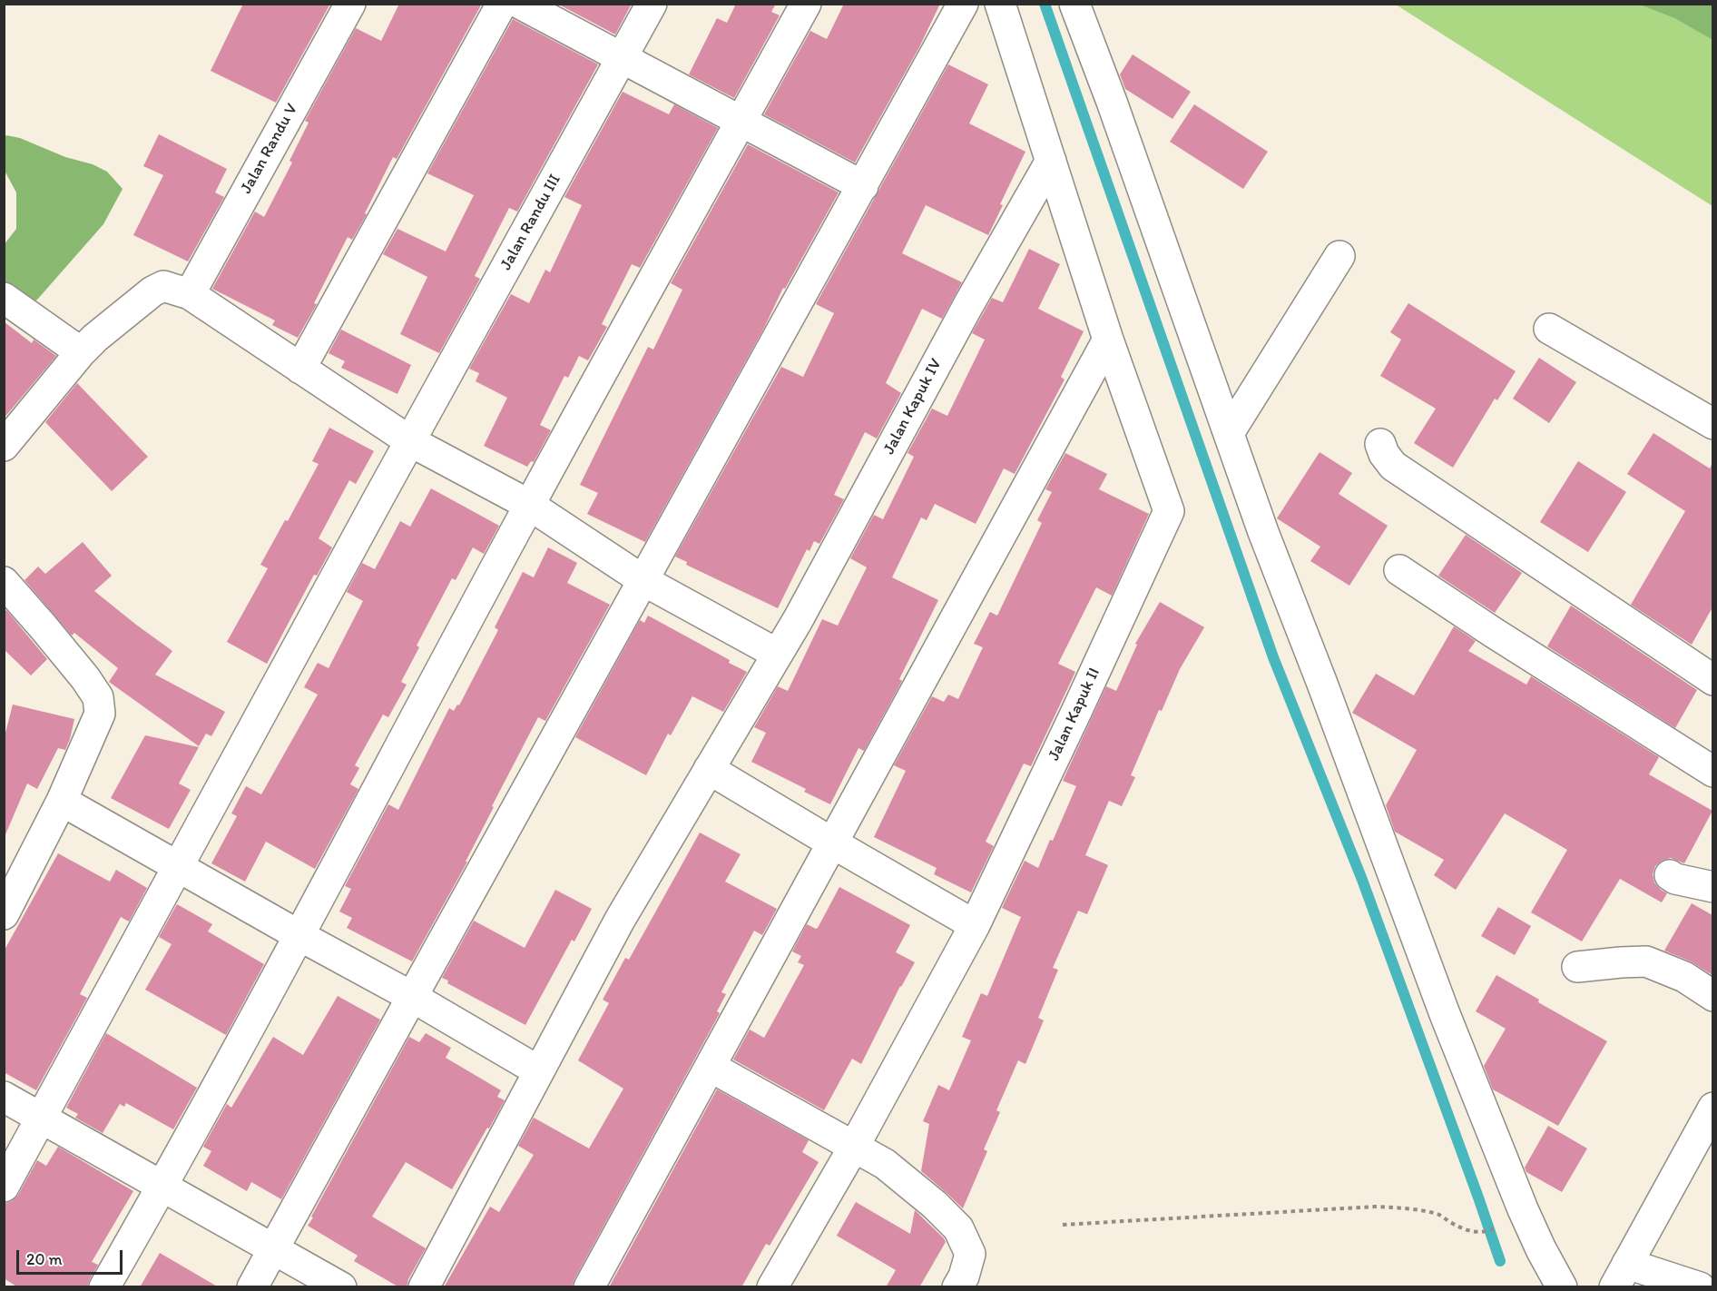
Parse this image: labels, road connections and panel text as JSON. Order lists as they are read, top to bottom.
{
  "streets": {
    "street": [
      "Jalan Randu V",
      "Jalan Randu III",
      "Jalan Kapuk IV",
      "Jalan Kapuk II"
    ]
  },
  "scale_bar": "20 m"
}
